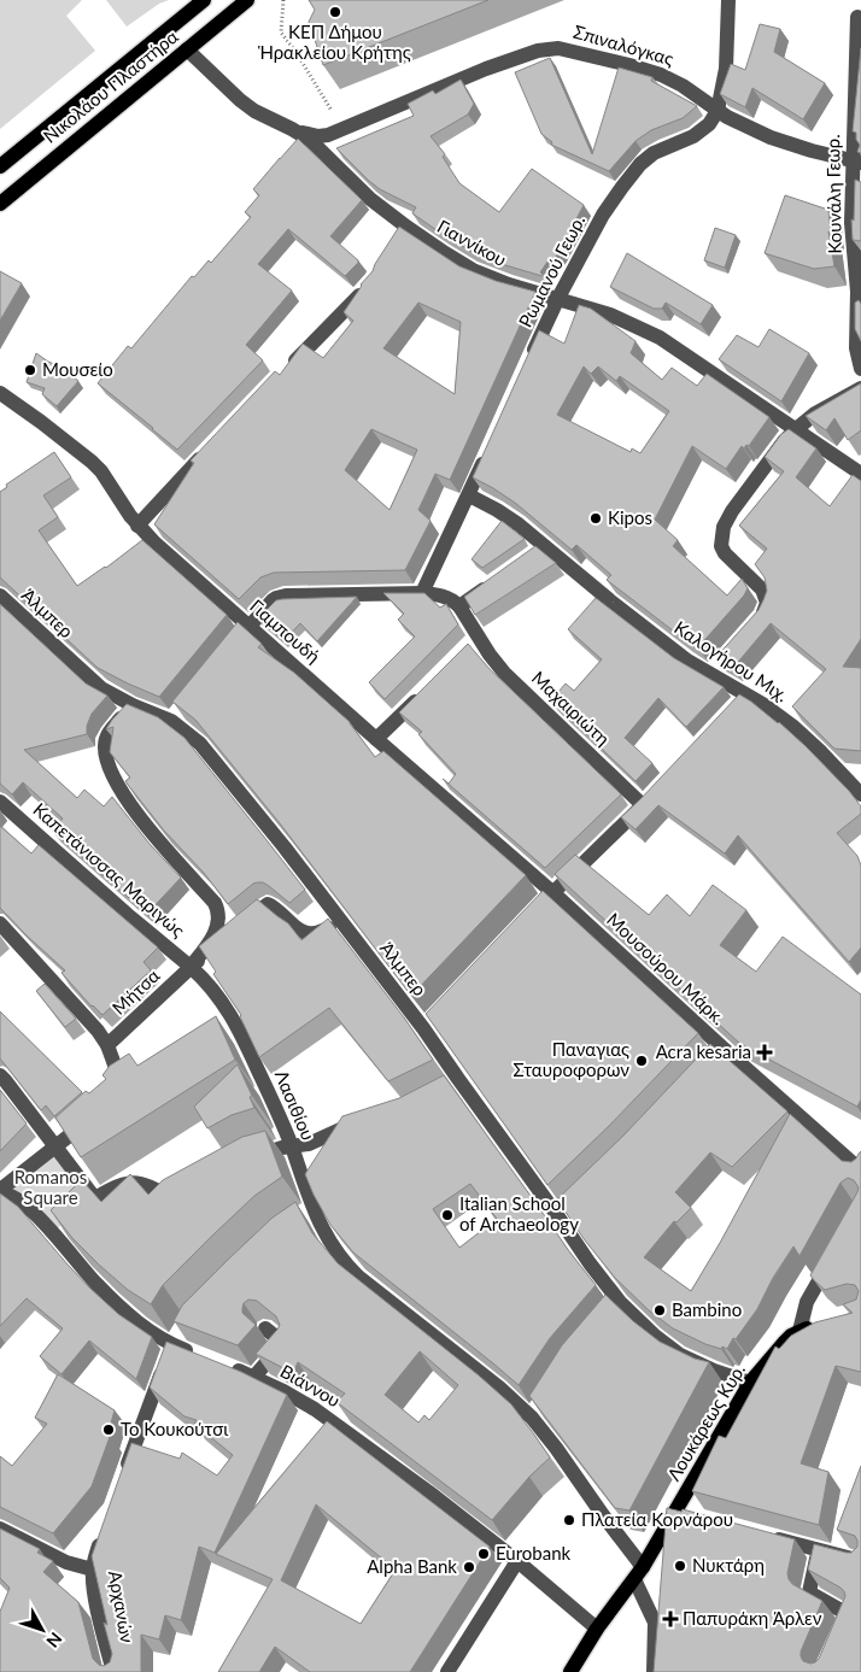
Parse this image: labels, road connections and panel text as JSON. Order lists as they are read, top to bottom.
{
  "streets": {
    "main road": ["Νικολάου Πλαστήρα", "Λουκάρεως Κυρ."],
    "street": [
      "Σπιναλόγκας",
      "Κουνάλη Γεωρ.",
      "Γιαννίκου",
      "Ρωμανού Γεωρ.",
      "Άλμπερ",
      "Γιαμπουδή",
      "Καλογήρου Μιχ.",
      "Μαχαιριώτη",
      "Καπετάνισσας Μαριγώς",
      "Μουσούρου Μάρκ.",
      "Μήτσα",
      "Λασιθίου",
      "Βιάννου",
      "Αρχανών"
    ]
  },
  "crossings": [
    ["Σπιναλόγκας", "Κουνάλη Γεωρ."],
    ["Σπιναλόγκας", "Γιαννίκου"],
    ["Σπιναλόγκας", "Ρωμανού Γεωρ."],
    ["Νικολάου Πλαστήρα", "Γιαννίκου"],
    ["Γιαννίκου", "Ρωμανού Γεωρ."],
    ["Άλμπερ", "Λουκάρεως Κυρ."],
    ["Γιαμπουδή", "Μαχαιριώτη"],
    ["Γιαμπουδή", "Μουσούρου Μάρκ."],
    ["Μαχαιριώτη", "Μουσούρου Μάρκ."],
    ["Καπετάνισσας Μαριγώς", "Μήτσα"],
    ["Καπετάνισσας Μαριγώς", "Λασιθίου"],
    ["Μήτσα", "Λασιθίου"],
    ["Λασιθίου", "Λουκάρεως Κυρ."]
  ],
  "parks": ["Romanos Square"],
  "places": {
    "other": [
      "ΚΕΠ Δήμου Ἡρακλείου Κρήτης",
      "Μουσείο",
      "Kipos",
      "Παναγιας Σταυροφορων",
      "Italian School of Archaeology",
      "Bambino",
      "Το Κουκούτσι",
      "Πλατεία Κορνάρου",
      "Eurobank",
      "Νυκτάρη",
      "Alpha Bank"
    ],
    "health": ["Acra kesaria", "Παπυράκη Άρλεν"]
  },
  "north": "bottom right"
}
